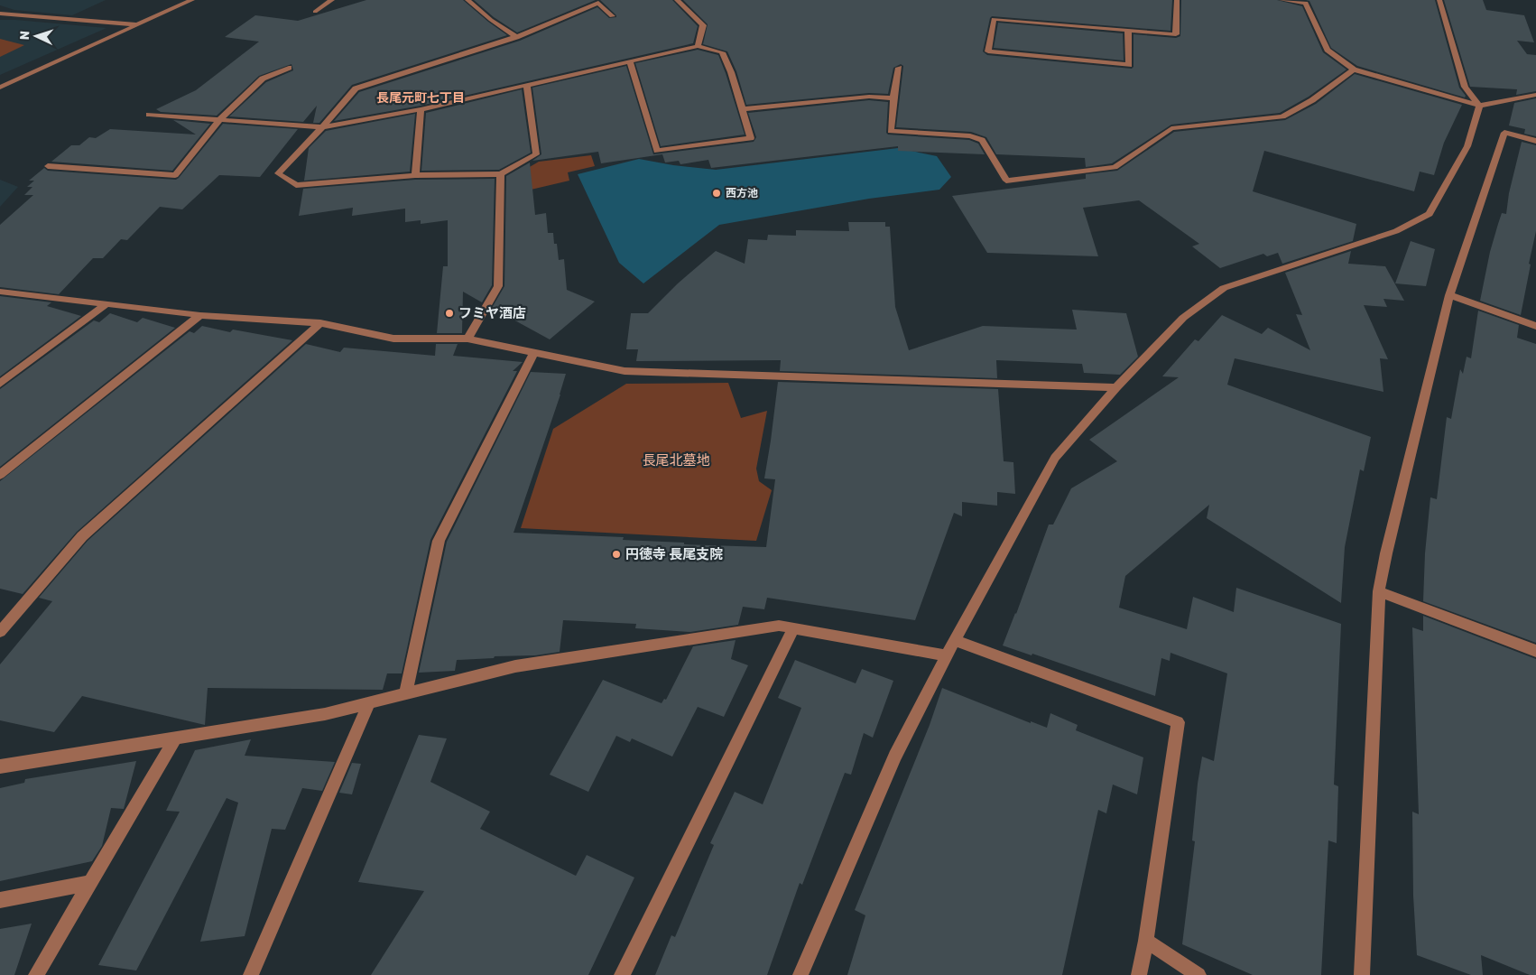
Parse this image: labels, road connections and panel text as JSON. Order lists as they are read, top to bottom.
{
  "districts": ["長尾元町七丁目"],
  "parks": ["長尾北墓地"],
  "places": ["西方池", "フミヤ酒店", "円徳寺 長尾支院"],
  "north": "left"
}
